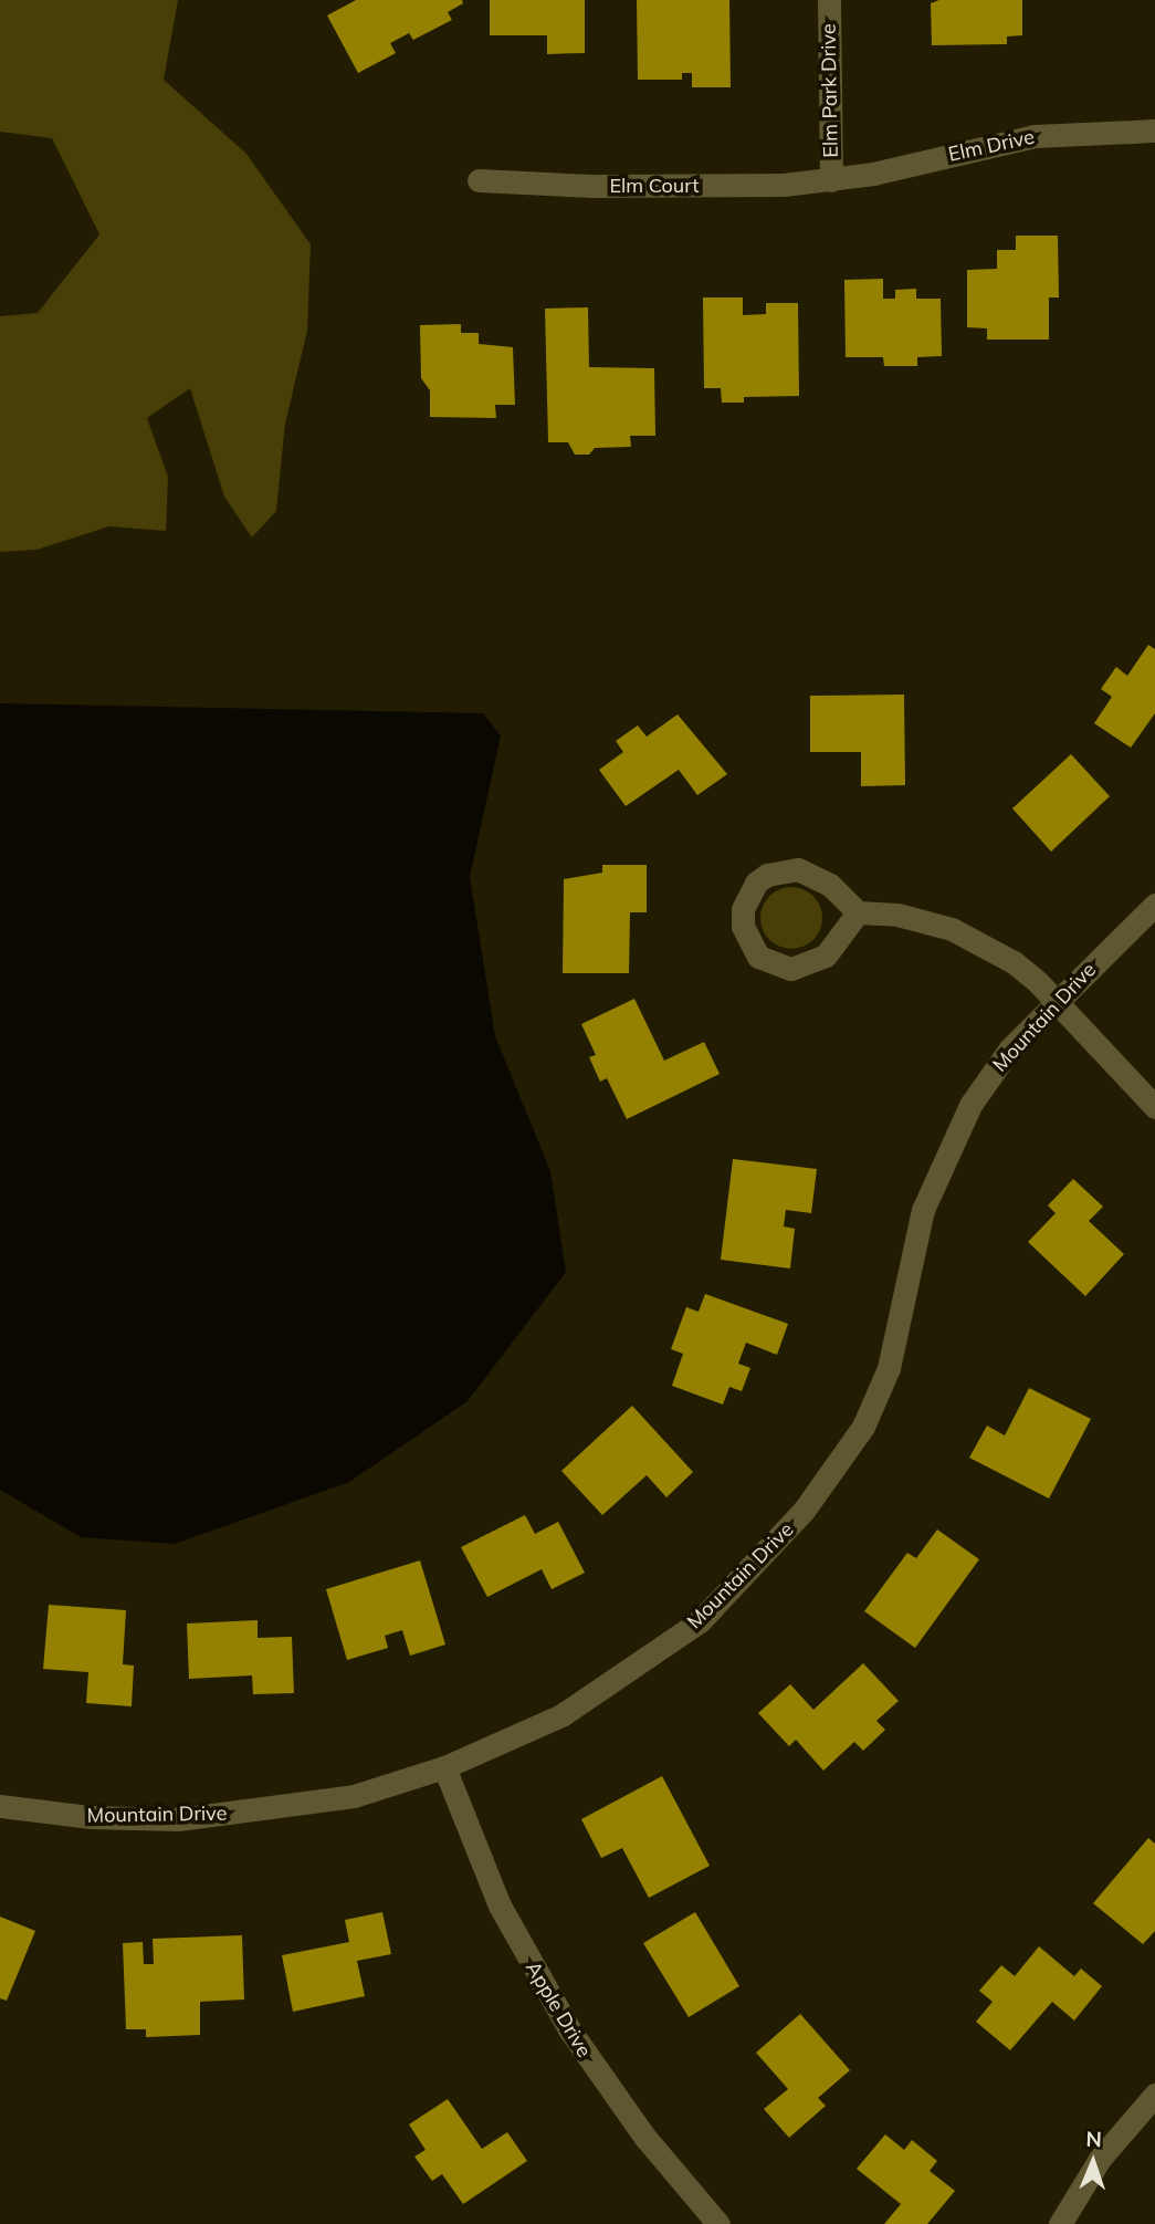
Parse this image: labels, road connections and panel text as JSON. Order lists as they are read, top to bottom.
{
  "streets": {
    "street": [
      "Elm Park Drive",
      "Elm Drive",
      "Elm Court",
      "Mountain Drive",
      "Apple Drive"
    ]
  },
  "crossings": [
    ["Elm Park Drive", "Elm Drive"],
    ["Elm Park Drive", "Elm Court"],
    ["Elm Drive", "Elm Court"],
    ["Mountain Drive", "Apple Drive"]
  ],
  "north": "top"
}
